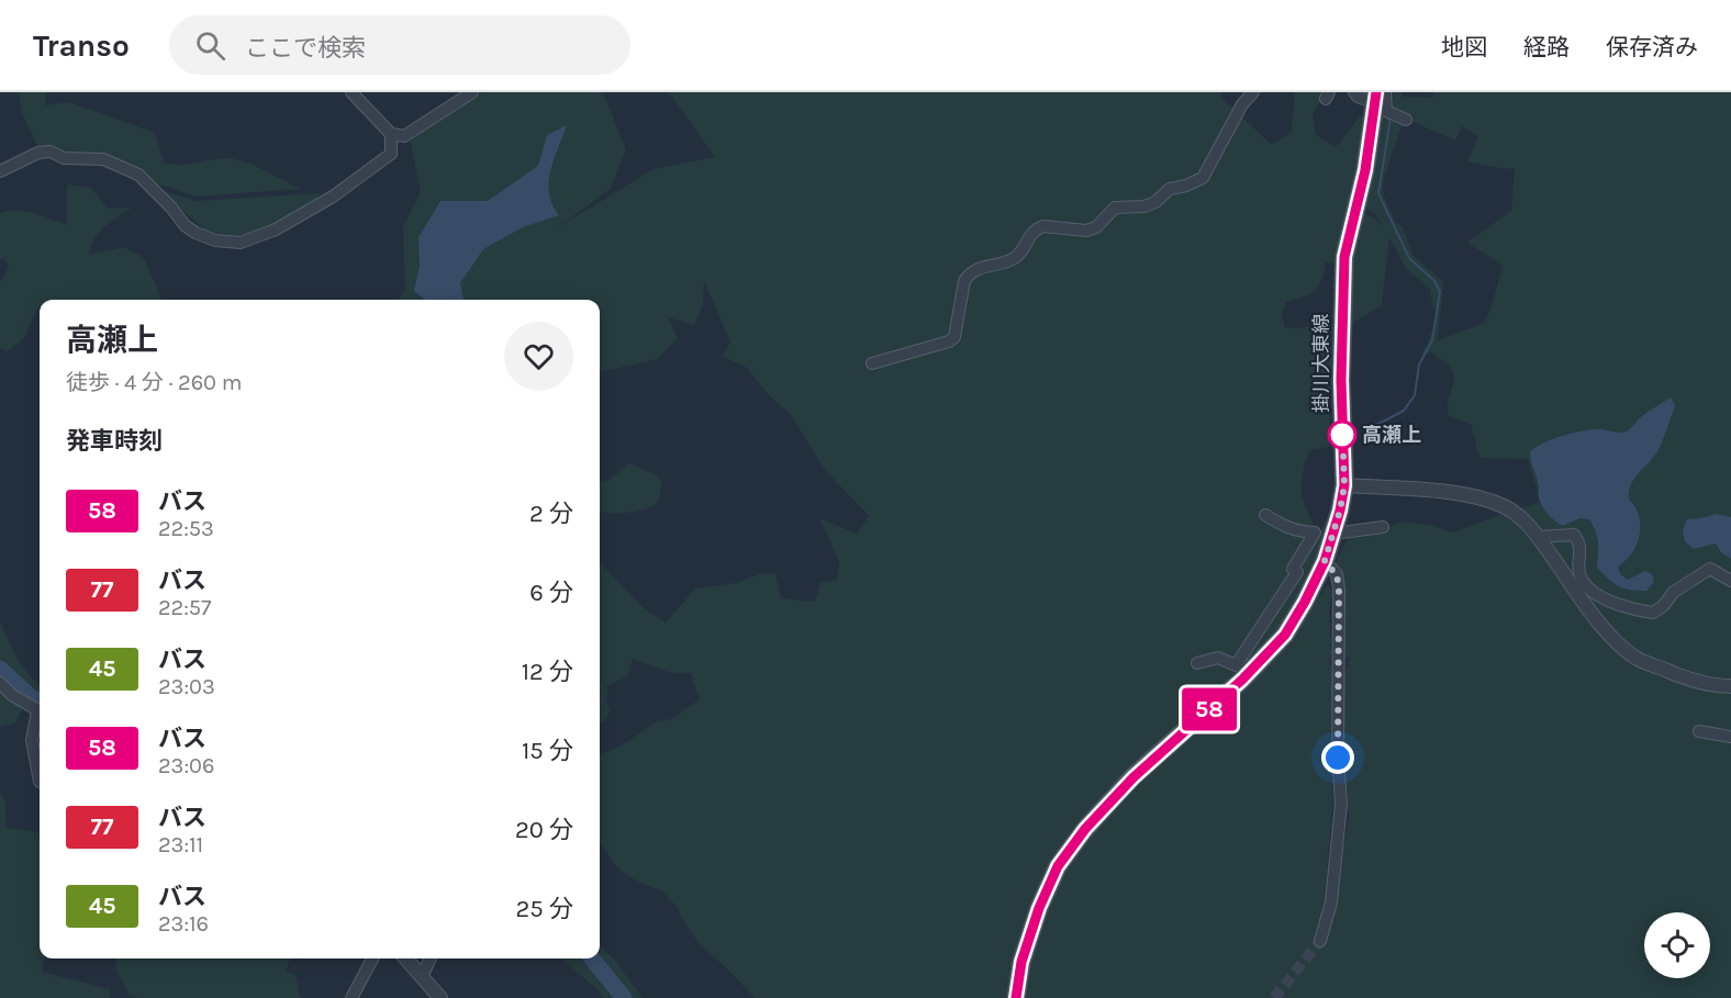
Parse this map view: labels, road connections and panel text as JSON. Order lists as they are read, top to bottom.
{
  "streets": {
    "main road": ["掛川大東線"]
  },
  "places": ["高瀬上"],
  "lines": ["bus line 58"],
  "page": {
    "header": "Transo",
    "search": "ここで検索",
    "nav": ["地図", "経路", "保存済み"],
    "on_map": "58",
    "heading": [
      ["高瀬上", "徒歩 · 4 分 · 260 m"],
      "発車時刻"
    ],
    "list": [
      {
        "mark": "58",
        "name": "バス",
        "note": "22:53",
        "value": "2 分"
      },
      {
        "mark": "77",
        "name": "バス",
        "note": "22:57",
        "value": "6 分"
      },
      {
        "mark": "45",
        "name": "バス",
        "note": "23:03",
        "value": "12 分"
      },
      {
        "mark": "58",
        "name": "バス",
        "note": "23:06",
        "value": "15 分"
      },
      {
        "mark": "77",
        "name": "バス",
        "note": "23:11",
        "value": "20 分"
      },
      {
        "mark": "45",
        "name": "バス",
        "note": "23:16",
        "value": "25 分"
      }
    ]
  }
}
